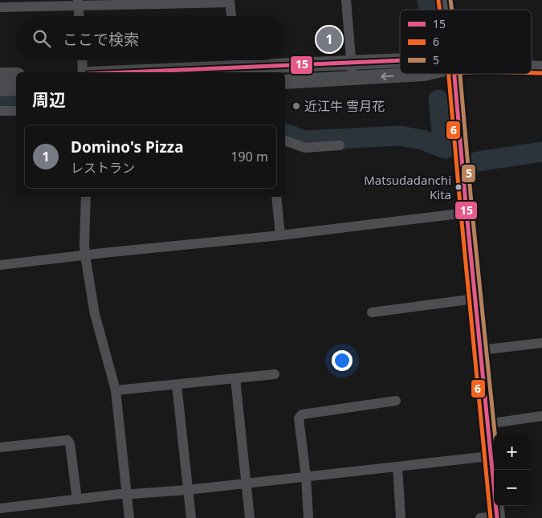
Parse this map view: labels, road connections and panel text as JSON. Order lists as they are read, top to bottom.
{
  "places": ["近江牛 雪月花", "Matsudadanchi Kita"],
  "lines": ["transit line 5", "transit line 6", "transit line 15"],
  "legend": ["15", "6", "5"],
  "page": {
    "search": "ここで検索",
    "pins": "1",
    "heading": "周辺",
    "list": [
      {
        "mark": "1",
        "name": "Domino's Pizza",
        "note": "レストラン",
        "value": "190 m"
      }
    ],
    "map_buttons": ["+", "−"]
  }
}
